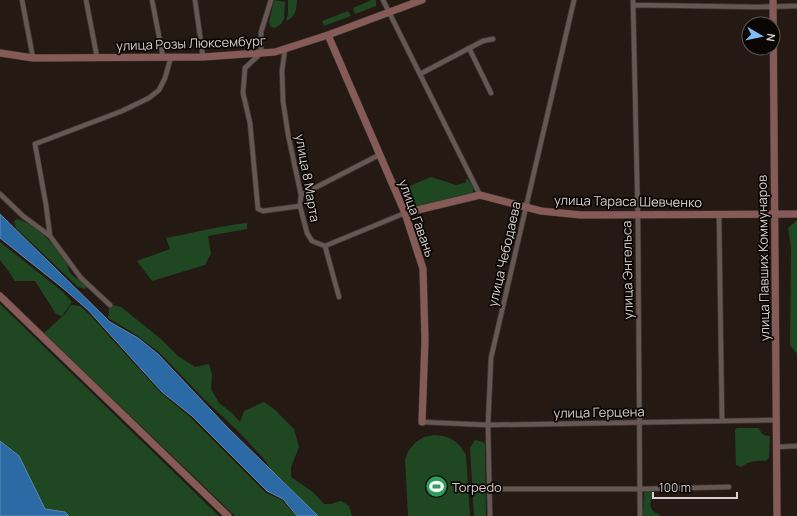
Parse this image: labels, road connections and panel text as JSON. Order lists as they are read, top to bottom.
{
  "streets": {
    "street": [
      "улица Розы Люксембург",
      "улица 8 Марта",
      "улица Тараса Шевченко",
      "улица Гавань",
      "улица Чебодаева",
      "улица Павших Коммунаров",
      "улица Энгельса",
      "улица Герцена"
    ]
  },
  "crossings": [
    ["улица Розы Люксембург", "улица 8 Марта"],
    ["улица Розы Люксембург", "улица Гавань"],
    ["улица 8 Марта", "улица Тараса Шевченко"],
    ["улица Тараса Шевченко", "улица Гавань"],
    ["улица Тараса Шевченко", "улица Чебодаева"],
    ["улица Тараса Шевченко", "улица Павших Коммунаров"],
    ["улица Тараса Шевченко", "улица Энгельса"],
    ["улица Гавань", "улица Герцена"],
    ["улица Чебодаева", "улица Герцена"],
    ["улица Павших Коммунаров", "улица Герцена"],
    ["улица Энгельса", "улица Герцена"]
  ],
  "places": {
    "sports": ["Torpedo"]
  },
  "scale_bar": "100 m",
  "north": "right"
}
